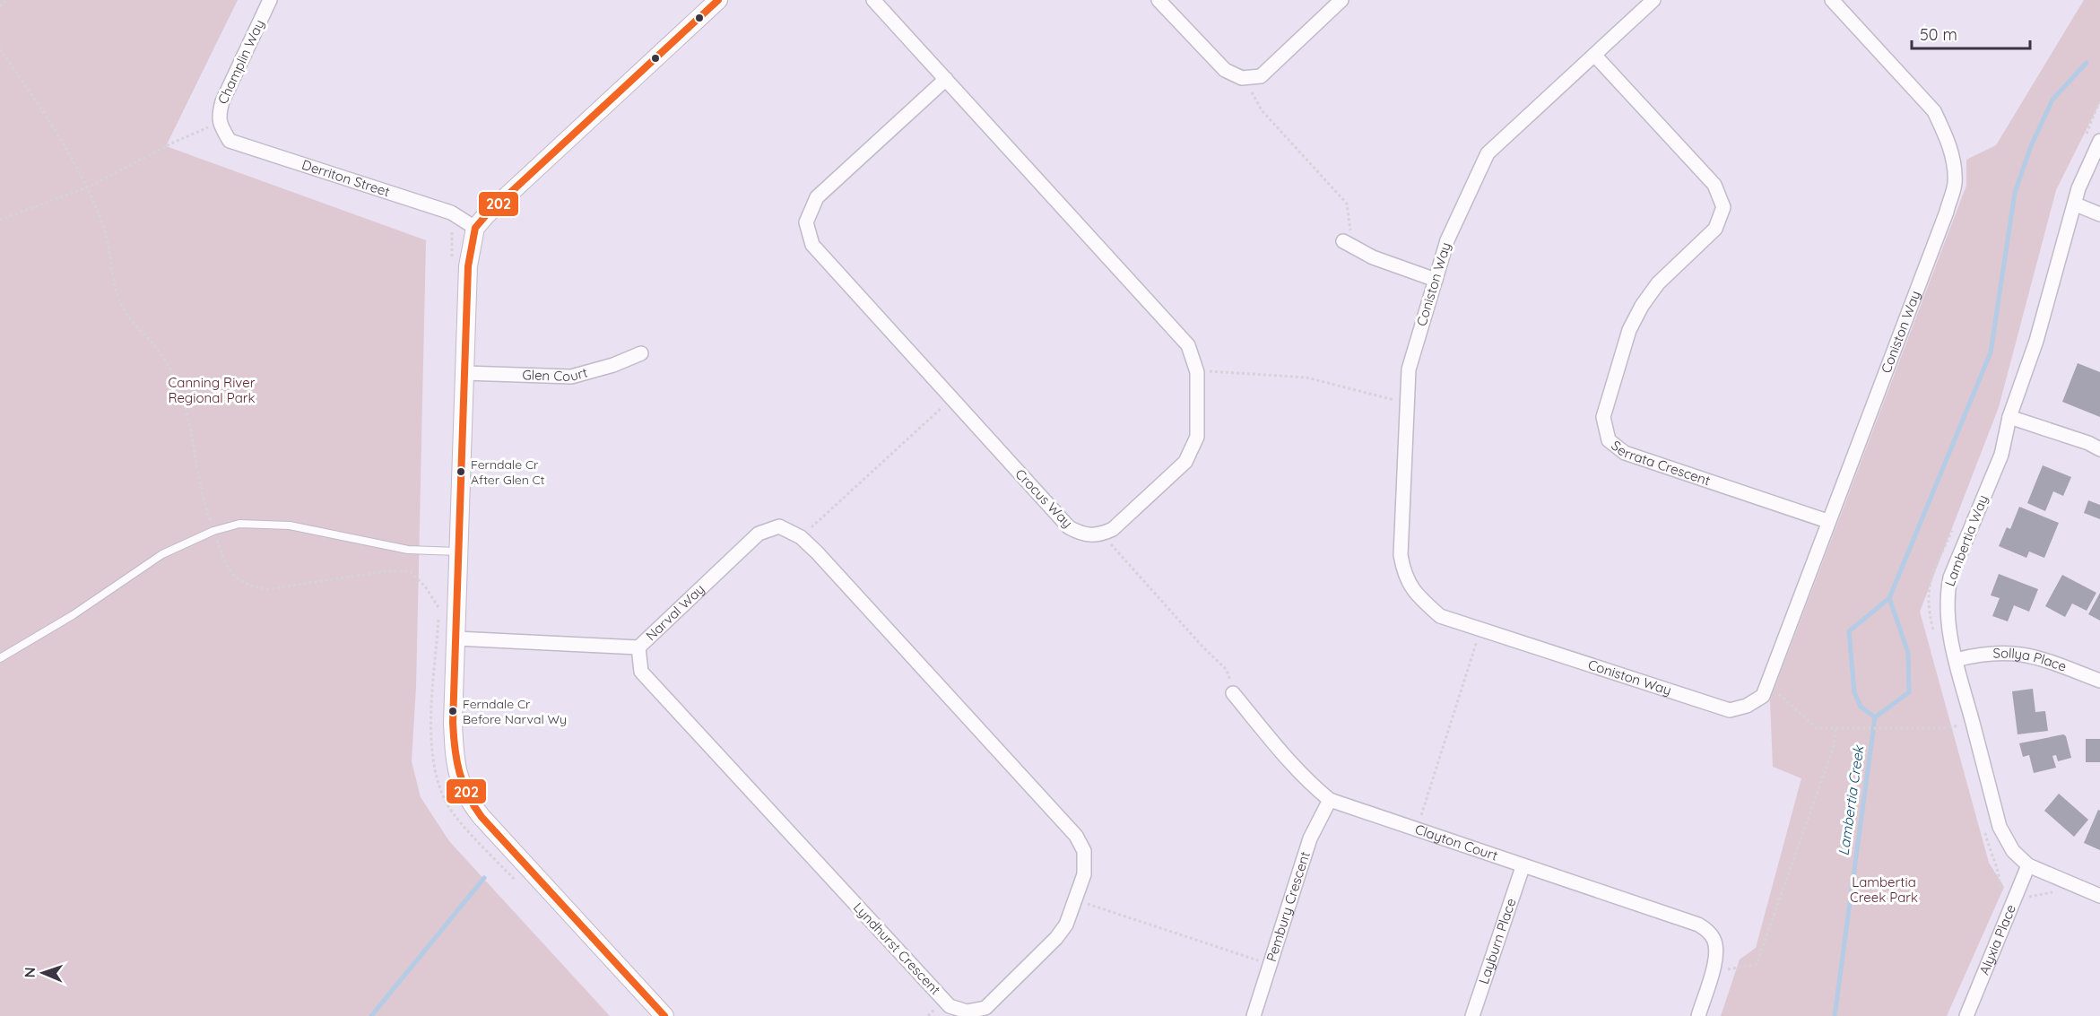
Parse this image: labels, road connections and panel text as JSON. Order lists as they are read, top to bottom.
{
  "streets": {
    "street": [
      "Champlin Way",
      "Derriton Street",
      "Coniston Way",
      "Glen Court",
      "Serrata Crescent",
      "Crocus Way",
      "Lambertia Way",
      "Narval Way",
      "Sollya Place",
      "Clayton Court",
      "Pembury Crescent",
      "Alyxia Place",
      "Layburn Place",
      "Lyndhurst Crescent"
    ]
  },
  "crossings": [
    ["Champlin Way", "Derriton Street"],
    ["Coniston Way", "Serrata Crescent"],
    ["Lambertia Way", "Sollya Place"],
    ["Lambertia Way", "Alyxia Place"],
    ["Narval Way", "Lyndhurst Crescent"],
    ["Clayton Court", "Pembury Crescent"],
    ["Clayton Court", "Layburn Place"]
  ],
  "water": ["Lambertia Creek"],
  "parks": ["Canning River Regional Park", "Lambertia Creek Park"],
  "places": ["Ferndale Cr After Glen Ct", "Ferndale Cr Before Narval Wy"],
  "lines": ["transit line 202"],
  "scale_bar": "50 m",
  "north": "left"
}
